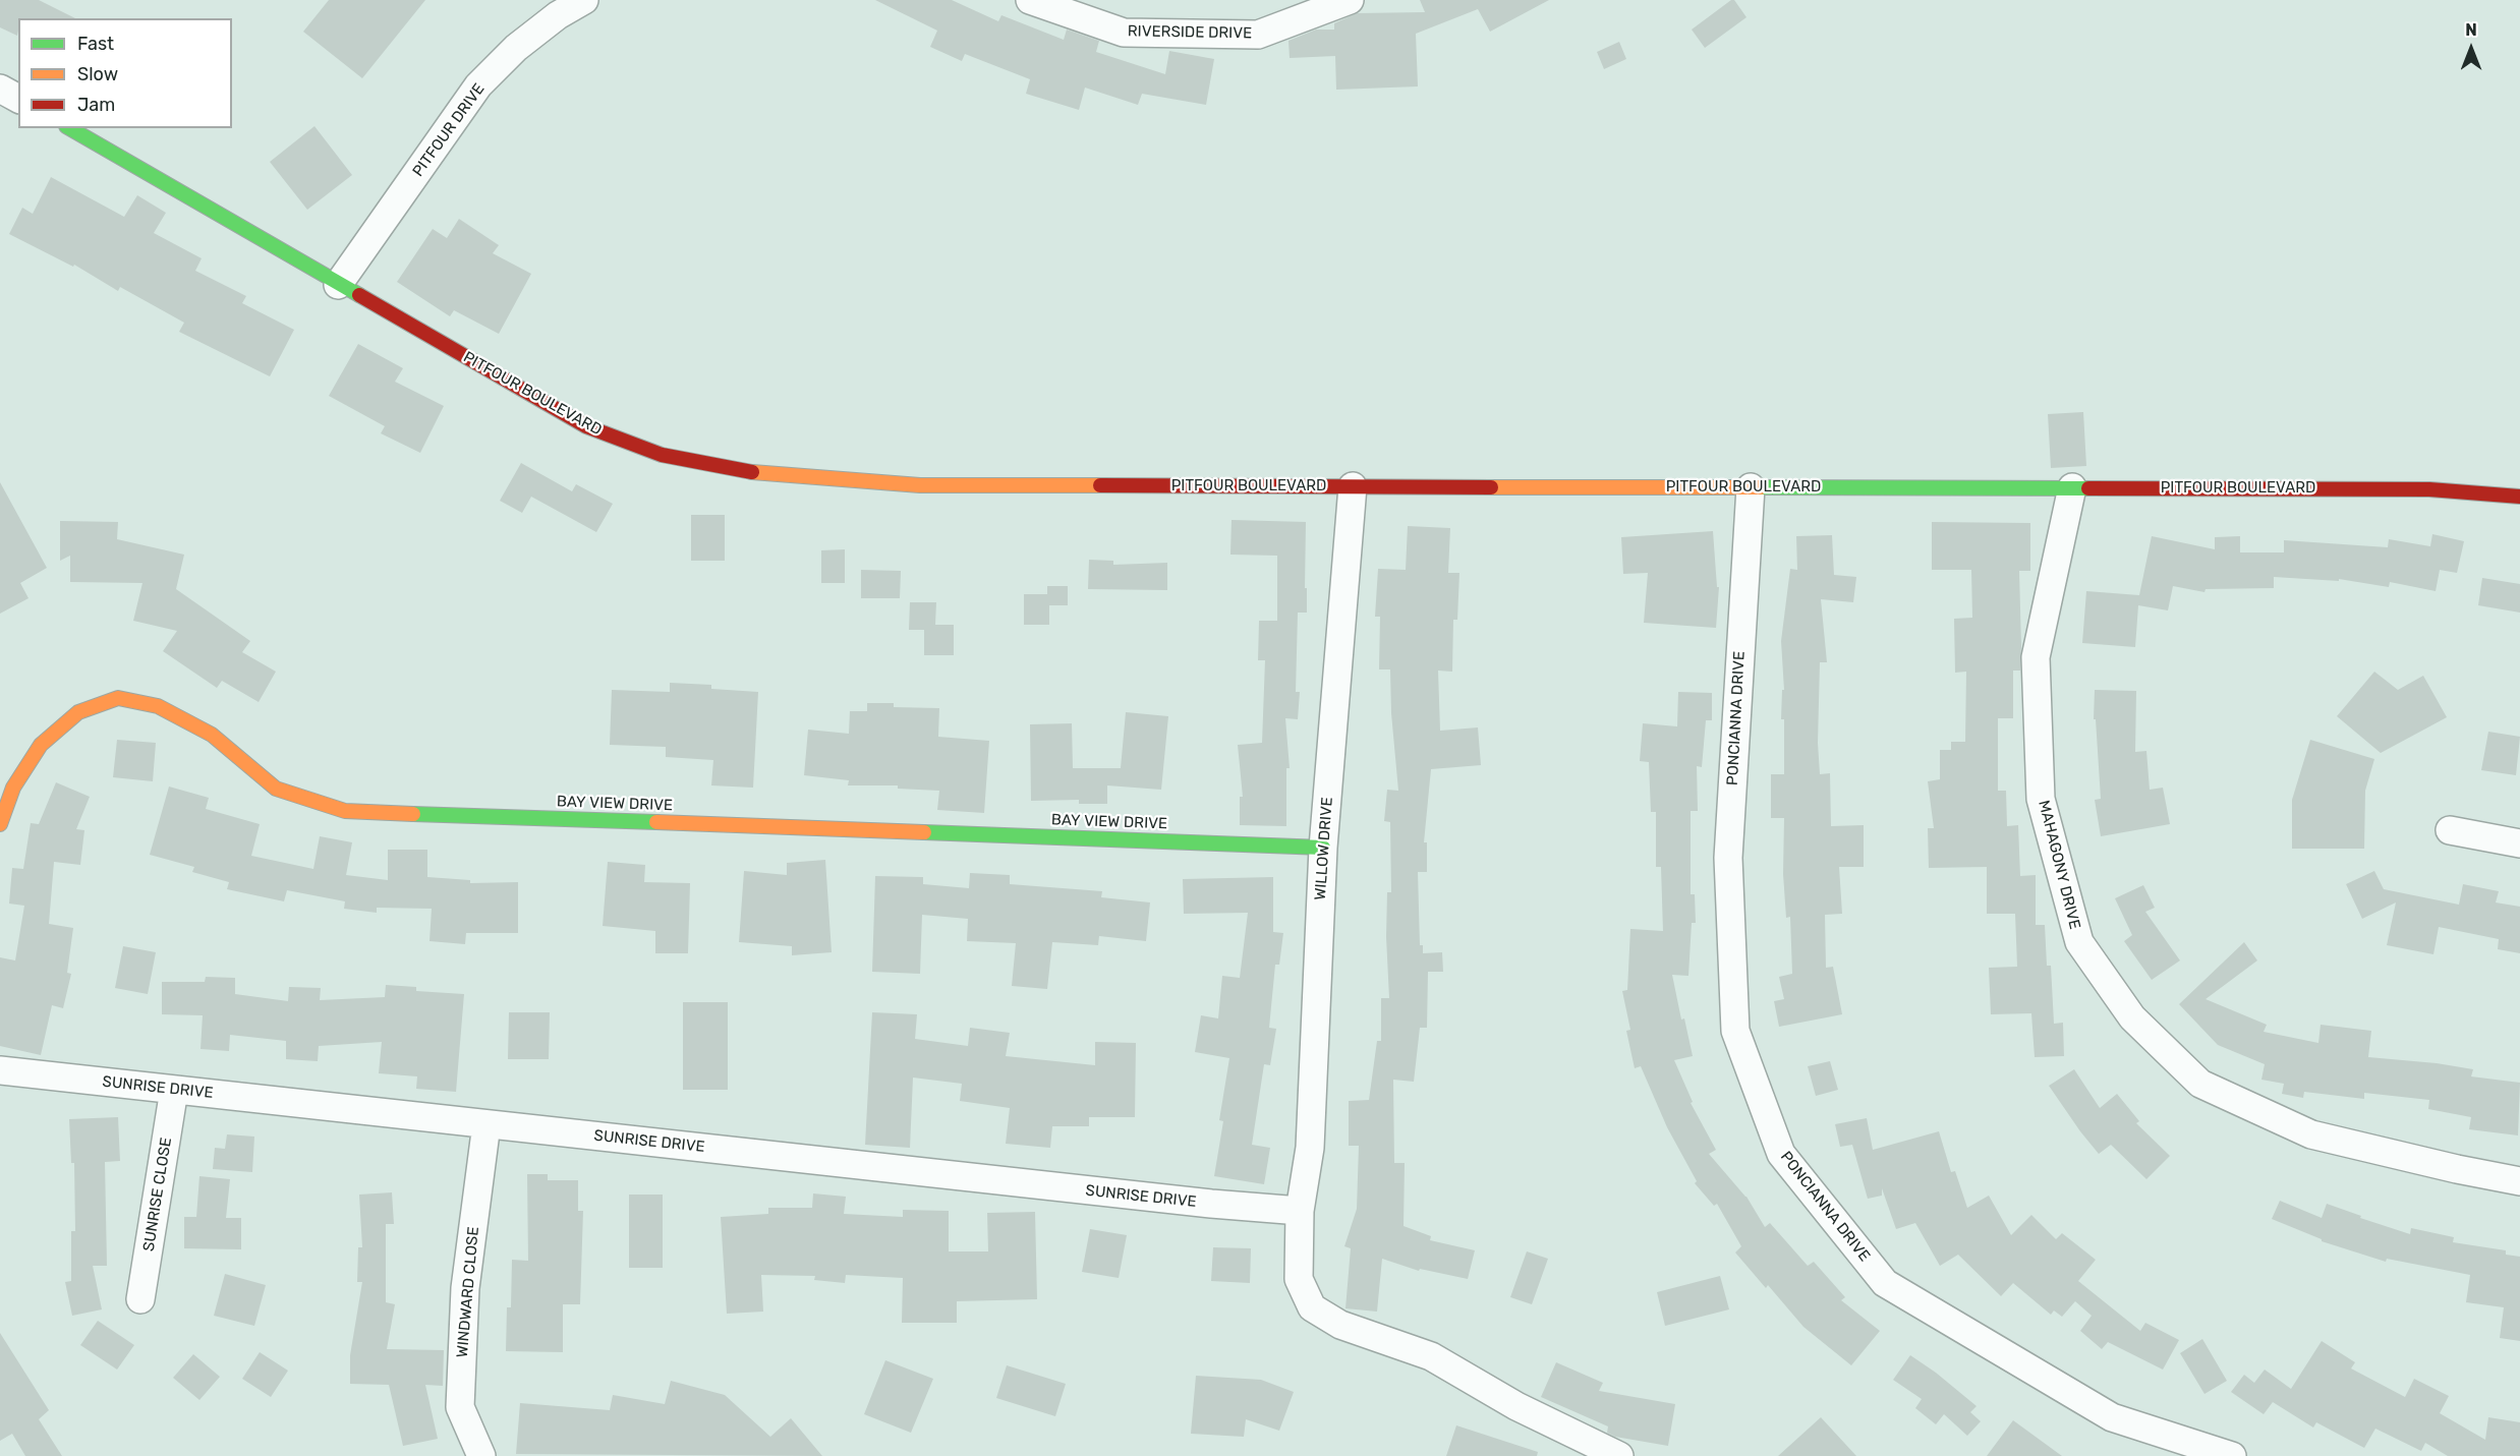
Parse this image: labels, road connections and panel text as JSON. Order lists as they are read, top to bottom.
{
  "streets": {
    "street": [
      "RIVERSIDE DRIVE",
      "PITFOUR DRIVE",
      "PITFOUR BOULEVARD",
      "PONCIANNA DRIVE",
      "BAY VIEW DRIVE",
      "WILLOW DRIVE",
      "MAHAGONY DRIVE",
      "SUNRISE DRIVE",
      "SUNRISE CLOSE",
      "WINDWARD CLOSE"
    ]
  },
  "crossings": [
    ["PITFOUR DRIVE", "PITFOUR BOULEVARD"],
    ["PITFOUR BOULEVARD", "PONCIANNA DRIVE"],
    ["PITFOUR BOULEVARD", "WILLOW DRIVE"],
    ["PITFOUR BOULEVARD", "MAHAGONY DRIVE"],
    ["BAY VIEW DRIVE", "WILLOW DRIVE"],
    ["WILLOW DRIVE", "SUNRISE DRIVE"],
    ["SUNRISE DRIVE", "SUNRISE CLOSE"],
    ["SUNRISE DRIVE", "WINDWARD CLOSE"]
  ],
  "legend": ["Fast", "Slow", "Jam"],
  "north": "top"
}
